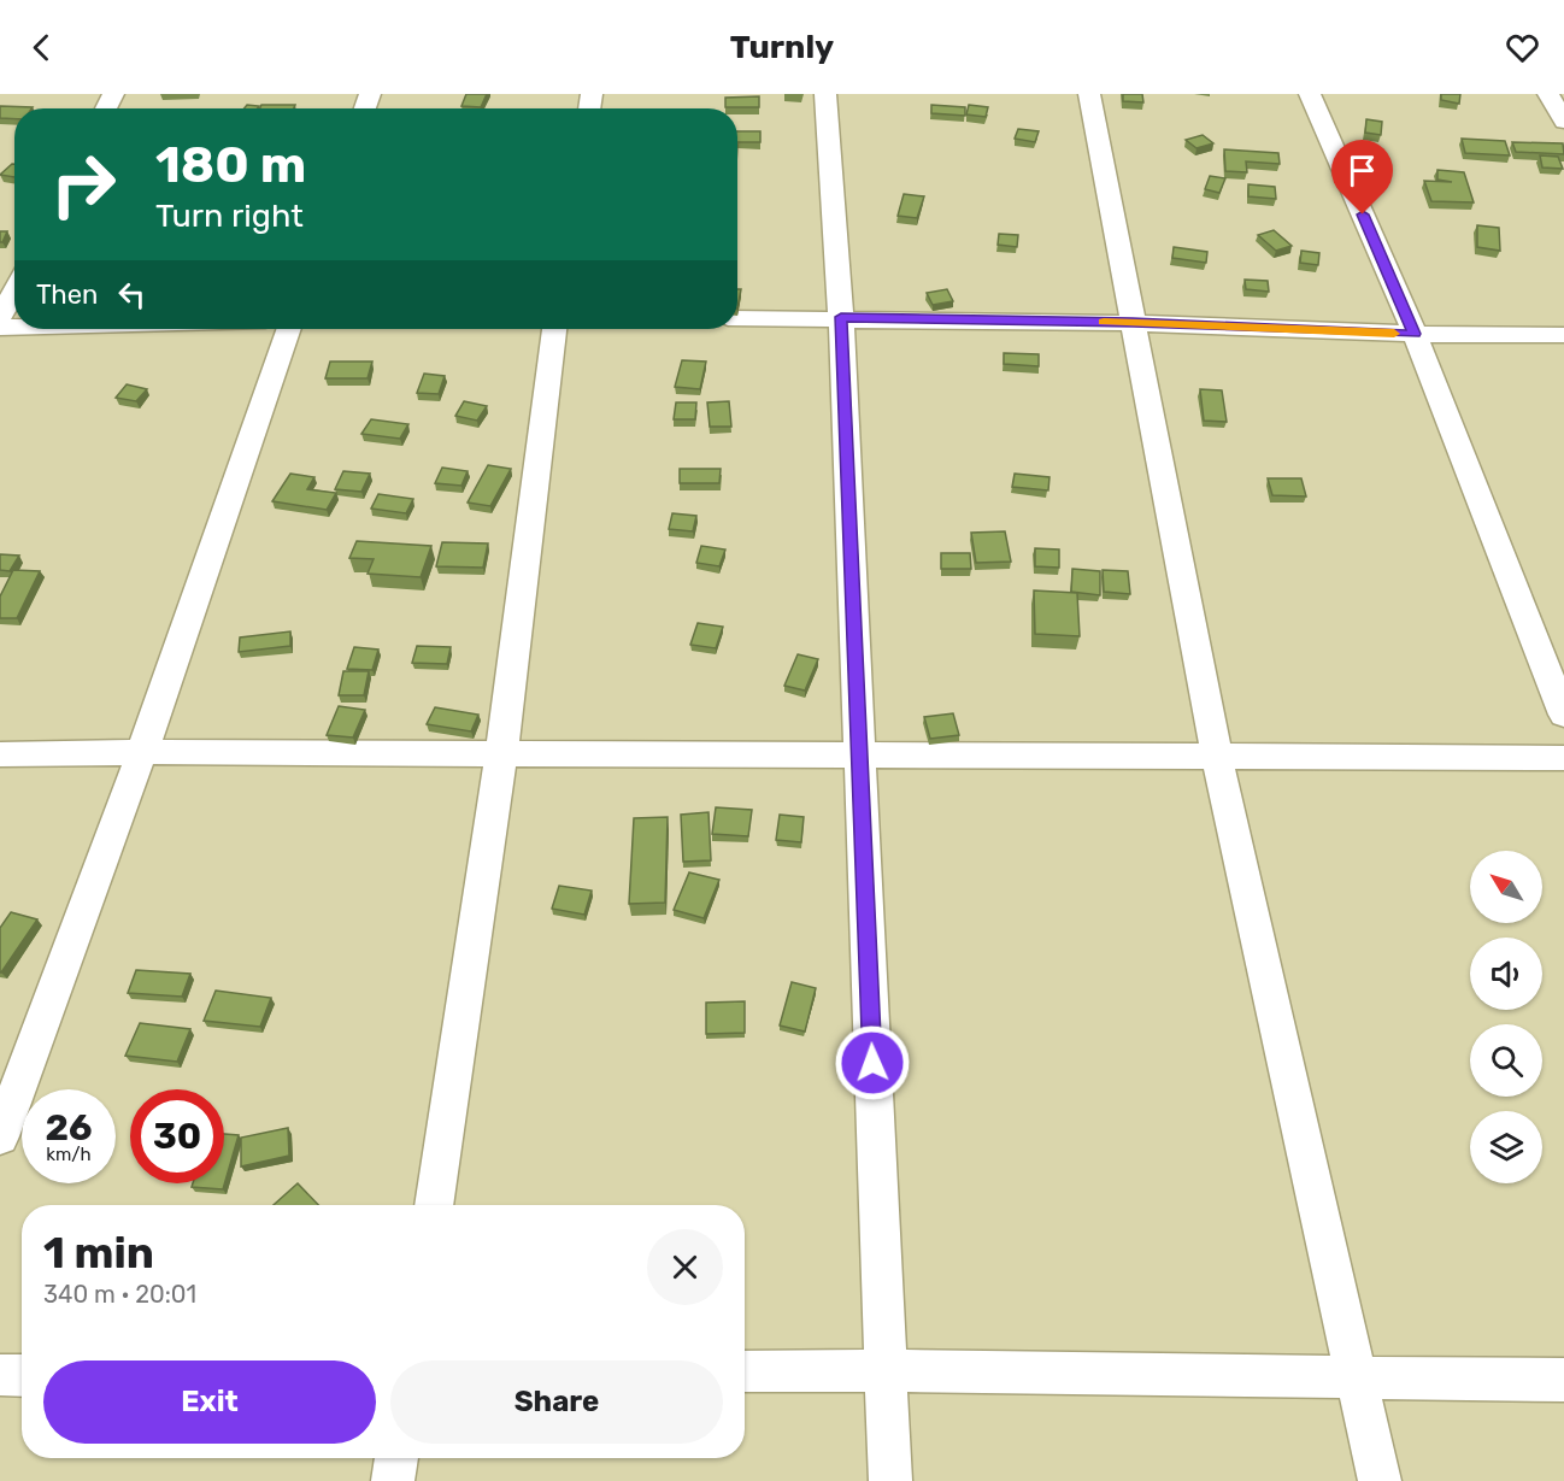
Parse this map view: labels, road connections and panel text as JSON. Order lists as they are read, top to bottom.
{
  "north": "top left",
  "page": {
    "header": "Turnly",
    "turn": ["180 m", "Turn right"],
    "then": "Then",
    "speed": "26 km/h",
    "limit": "30",
    "heading": ["1 min", "340 m · 20:01"],
    "buttons": ["Exit", "Share"]
  }
}
